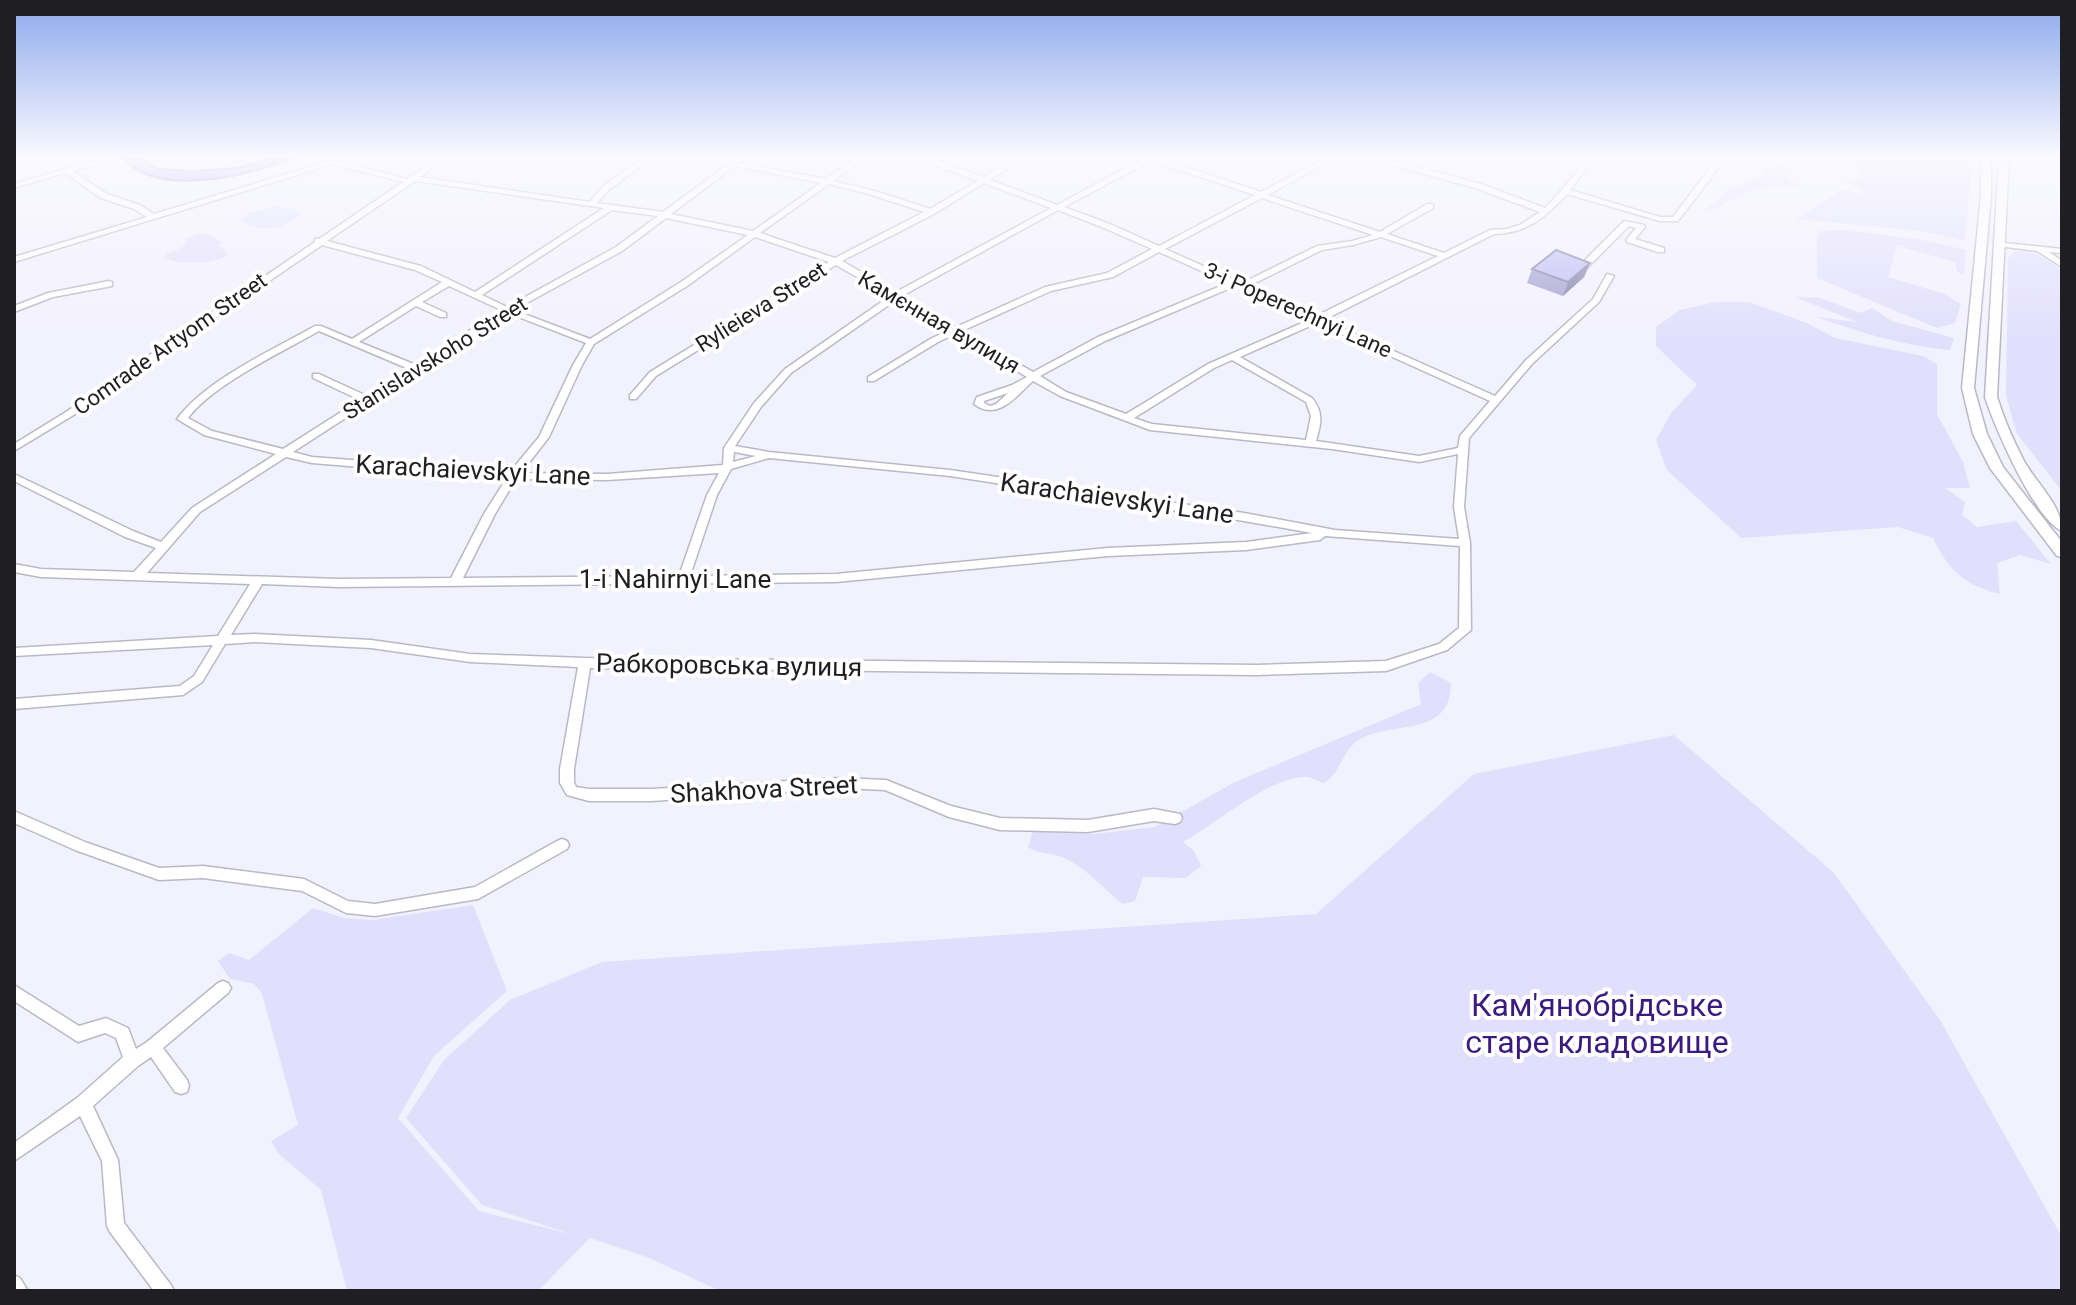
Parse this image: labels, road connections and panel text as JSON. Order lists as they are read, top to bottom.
{
  "streets": {
    "street": [
      "Rylieieva Street",
      "3-i Poperechnyi Lane",
      "Камєнная вулиця",
      "Comrade Artyom Street",
      "Stanislavskoho Street",
      "Karachaievskyi Lane",
      "1-i Nahirnyi Lane",
      "Рабкоровська вулиця",
      "Shakhova Street"
    ]
  },
  "crossings": [
    ["Rylieieva Street", "Камєнная вулиця"],
    ["Stanislavskoho Street", "Karachaievskyi Lane"],
    ["Stanislavskoho Street", "1-i Nahirnyi Lane"],
    ["Karachaievskyi Lane", "1-i Nahirnyi Lane"],
    ["Karachaievskyi Lane", "Рабкоровська вулиця"],
    ["Рабкоровська вулиця", "Shakhova Street"]
  ],
  "parks": ["Кам'янобрідське старе кладовище"]
}
